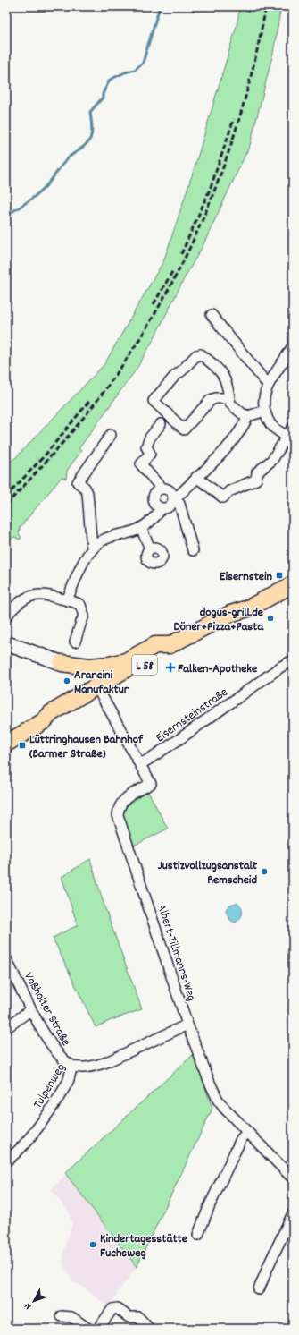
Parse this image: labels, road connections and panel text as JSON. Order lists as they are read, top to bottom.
{
  "streets": {
    "main road": ["L 58"],
    "street": [
      "Eisernsteinstraße",
      "Albert-Tillmanns-Weg",
      "Voßholter Straße",
      "Tulpenweg"
    ]
  },
  "crossings": [
    ["Eisernsteinstraße", "Albert-Tillmanns-Weg"],
    ["Albert-Tillmanns-Weg", "Tulpenweg"],
    ["Voßholter Straße", "Tulpenweg"]
  ],
  "places": {
    "transit": ["Eisernstein", "Lüttringhausen Bahnhof (Barmer Straße)"],
    "other": [
      "dogus-grill.de Döner+Pizza+Pasta",
      "Arancini Manufaktur",
      "Justizvollzugsanstalt Remscheid",
      "Kindertagesstätte Fuchsweg"
    ],
    "health": ["Falken-Apotheke"]
  },
  "north": "bottom left"
}
